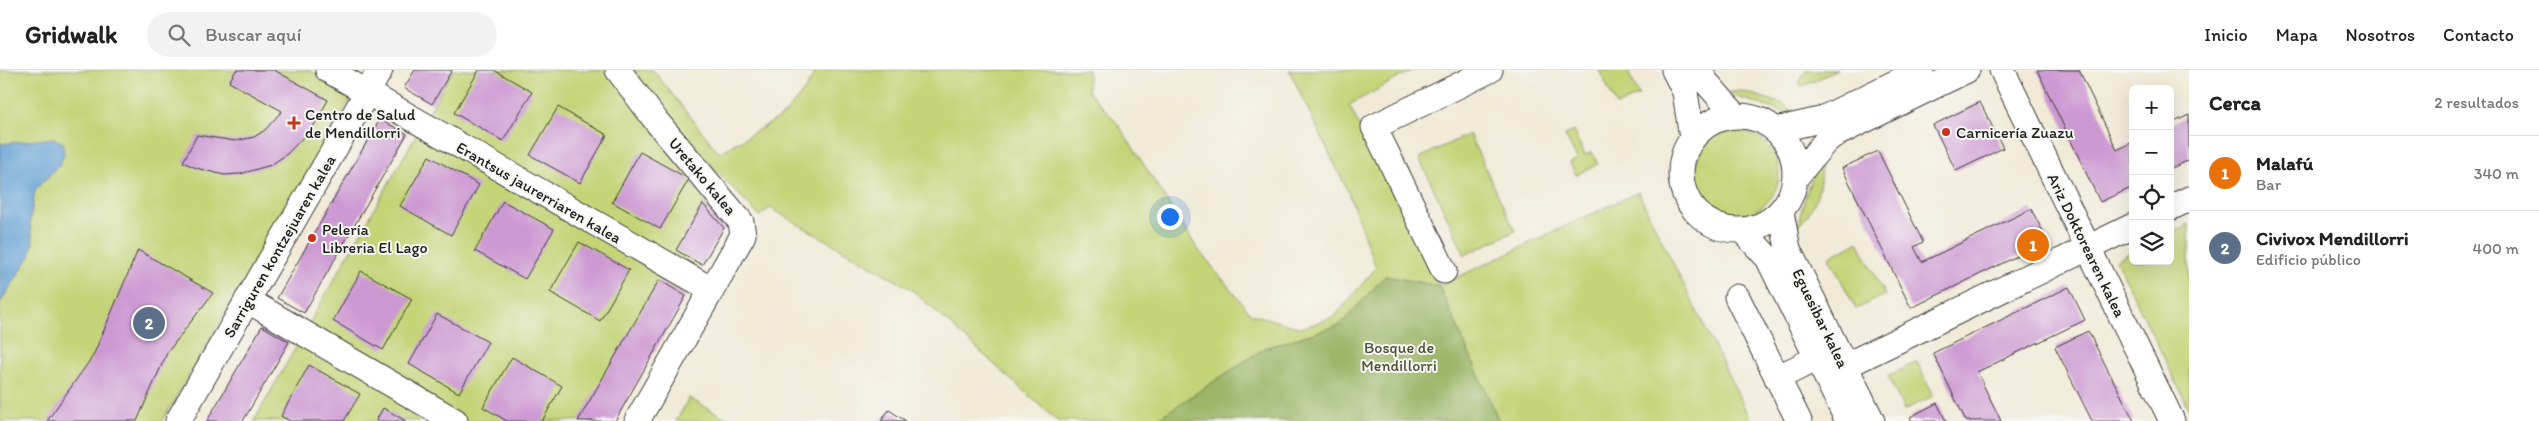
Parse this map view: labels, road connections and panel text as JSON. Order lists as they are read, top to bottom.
{
  "streets": {
    "street": [
      "Uretako kalea",
      "Erantsus jaurerriaren kalea",
      "Ariz Doktorearen kalea",
      "Sarriguren kontzejuaren kalea",
      "Eguesibar kalea"
    ]
  },
  "crossings": [
    ["Uretako kalea", "Erantsus jaurerriaren kalea"],
    ["Erantsus jaurerriaren kalea", "Sarriguren kontzejuaren kalea"]
  ],
  "parks": ["Bosque de Mendillorri"],
  "places": {
    "health": ["Centro de Salud de Mendillorri"],
    "other": ["Carnicería Zuazu", "Pelería Libreria El Lago"]
  },
  "page": {
    "header": "Gridwalk",
    "search": "Buscar aquí",
    "nav": [
      "Inicio",
      "Mapa",
      "Nosotros",
      "Contacto"
    ],
    "heading": ["Cerca", "2 resultados"],
    "map_buttons": ["+", "−"],
    "list": [
      {
        "mark": "1",
        "name": "Malafú",
        "note": "Bar",
        "value": "340 m"
      },
      {
        "mark": "2",
        "name": "Civivox Mendillorri",
        "note": "Edificio público",
        "value": "400 m"
      }
    ],
    "pins": ["1", "2"]
  }
}
